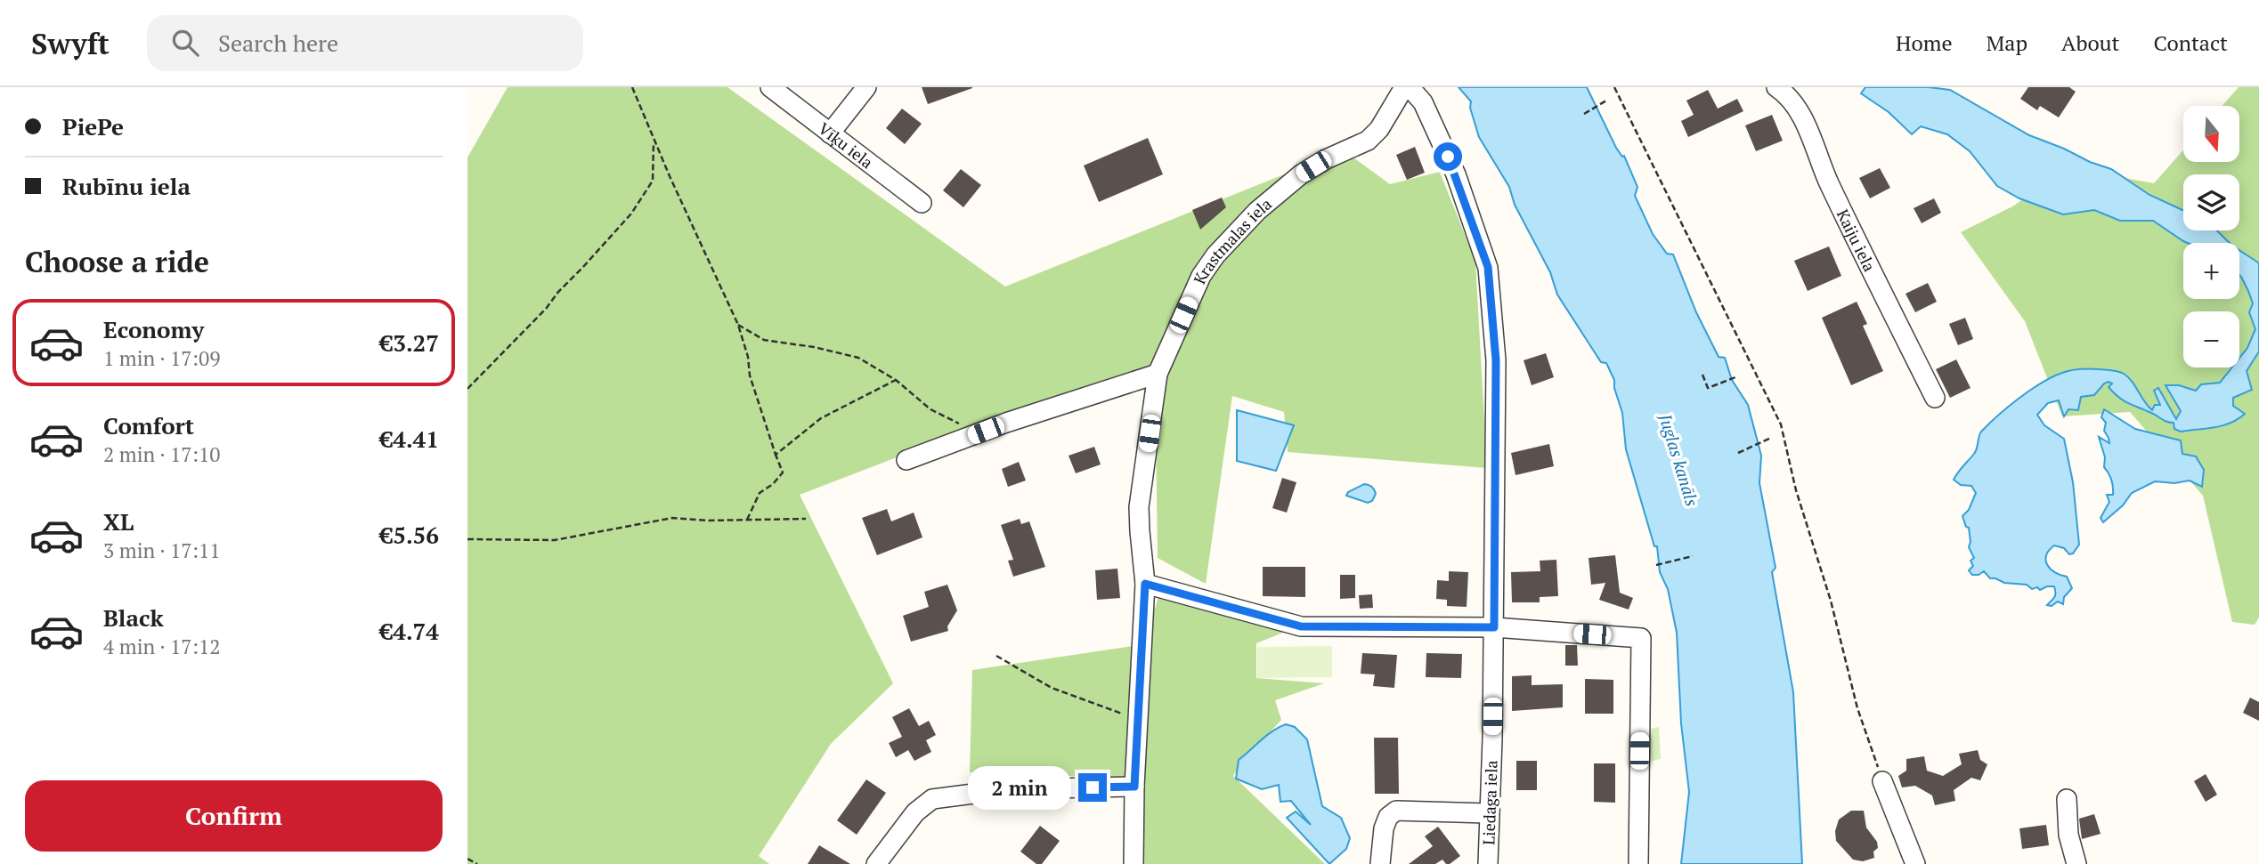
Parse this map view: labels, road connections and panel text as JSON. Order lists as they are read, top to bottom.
{
  "streets": {
    "street": [
      "Vīķu iela",
      "Kaiju iela",
      "Krastmalas iela",
      "Liedaga iela"
    ]
  },
  "water": ["Juglas kanāls"],
  "north": "bottom",
  "page": {
    "header": "Swyft",
    "search": "Search here",
    "nav": [
      "Home",
      "Map",
      "About",
      "Contact"
    ],
    "banner": ["PiePe", "Rubīnu iela"],
    "map_buttons": ["+", "−"],
    "heading": "Choose a ride",
    "list": [
      {
        "name": "Economy",
        "note": "1 min · 17:09",
        "value": "€3.27"
      },
      {
        "name": "Comfort",
        "note": "2 min · 17:10",
        "value": "€4.41"
      },
      {
        "name": "XL",
        "note": "3 min · 17:11",
        "value": "€5.56"
      },
      {
        "name": "Black",
        "note": "4 min · 17:12",
        "value": "€4.74"
      }
    ],
    "bubble": "2 min",
    "buttons": "Confirm"
  }
}
